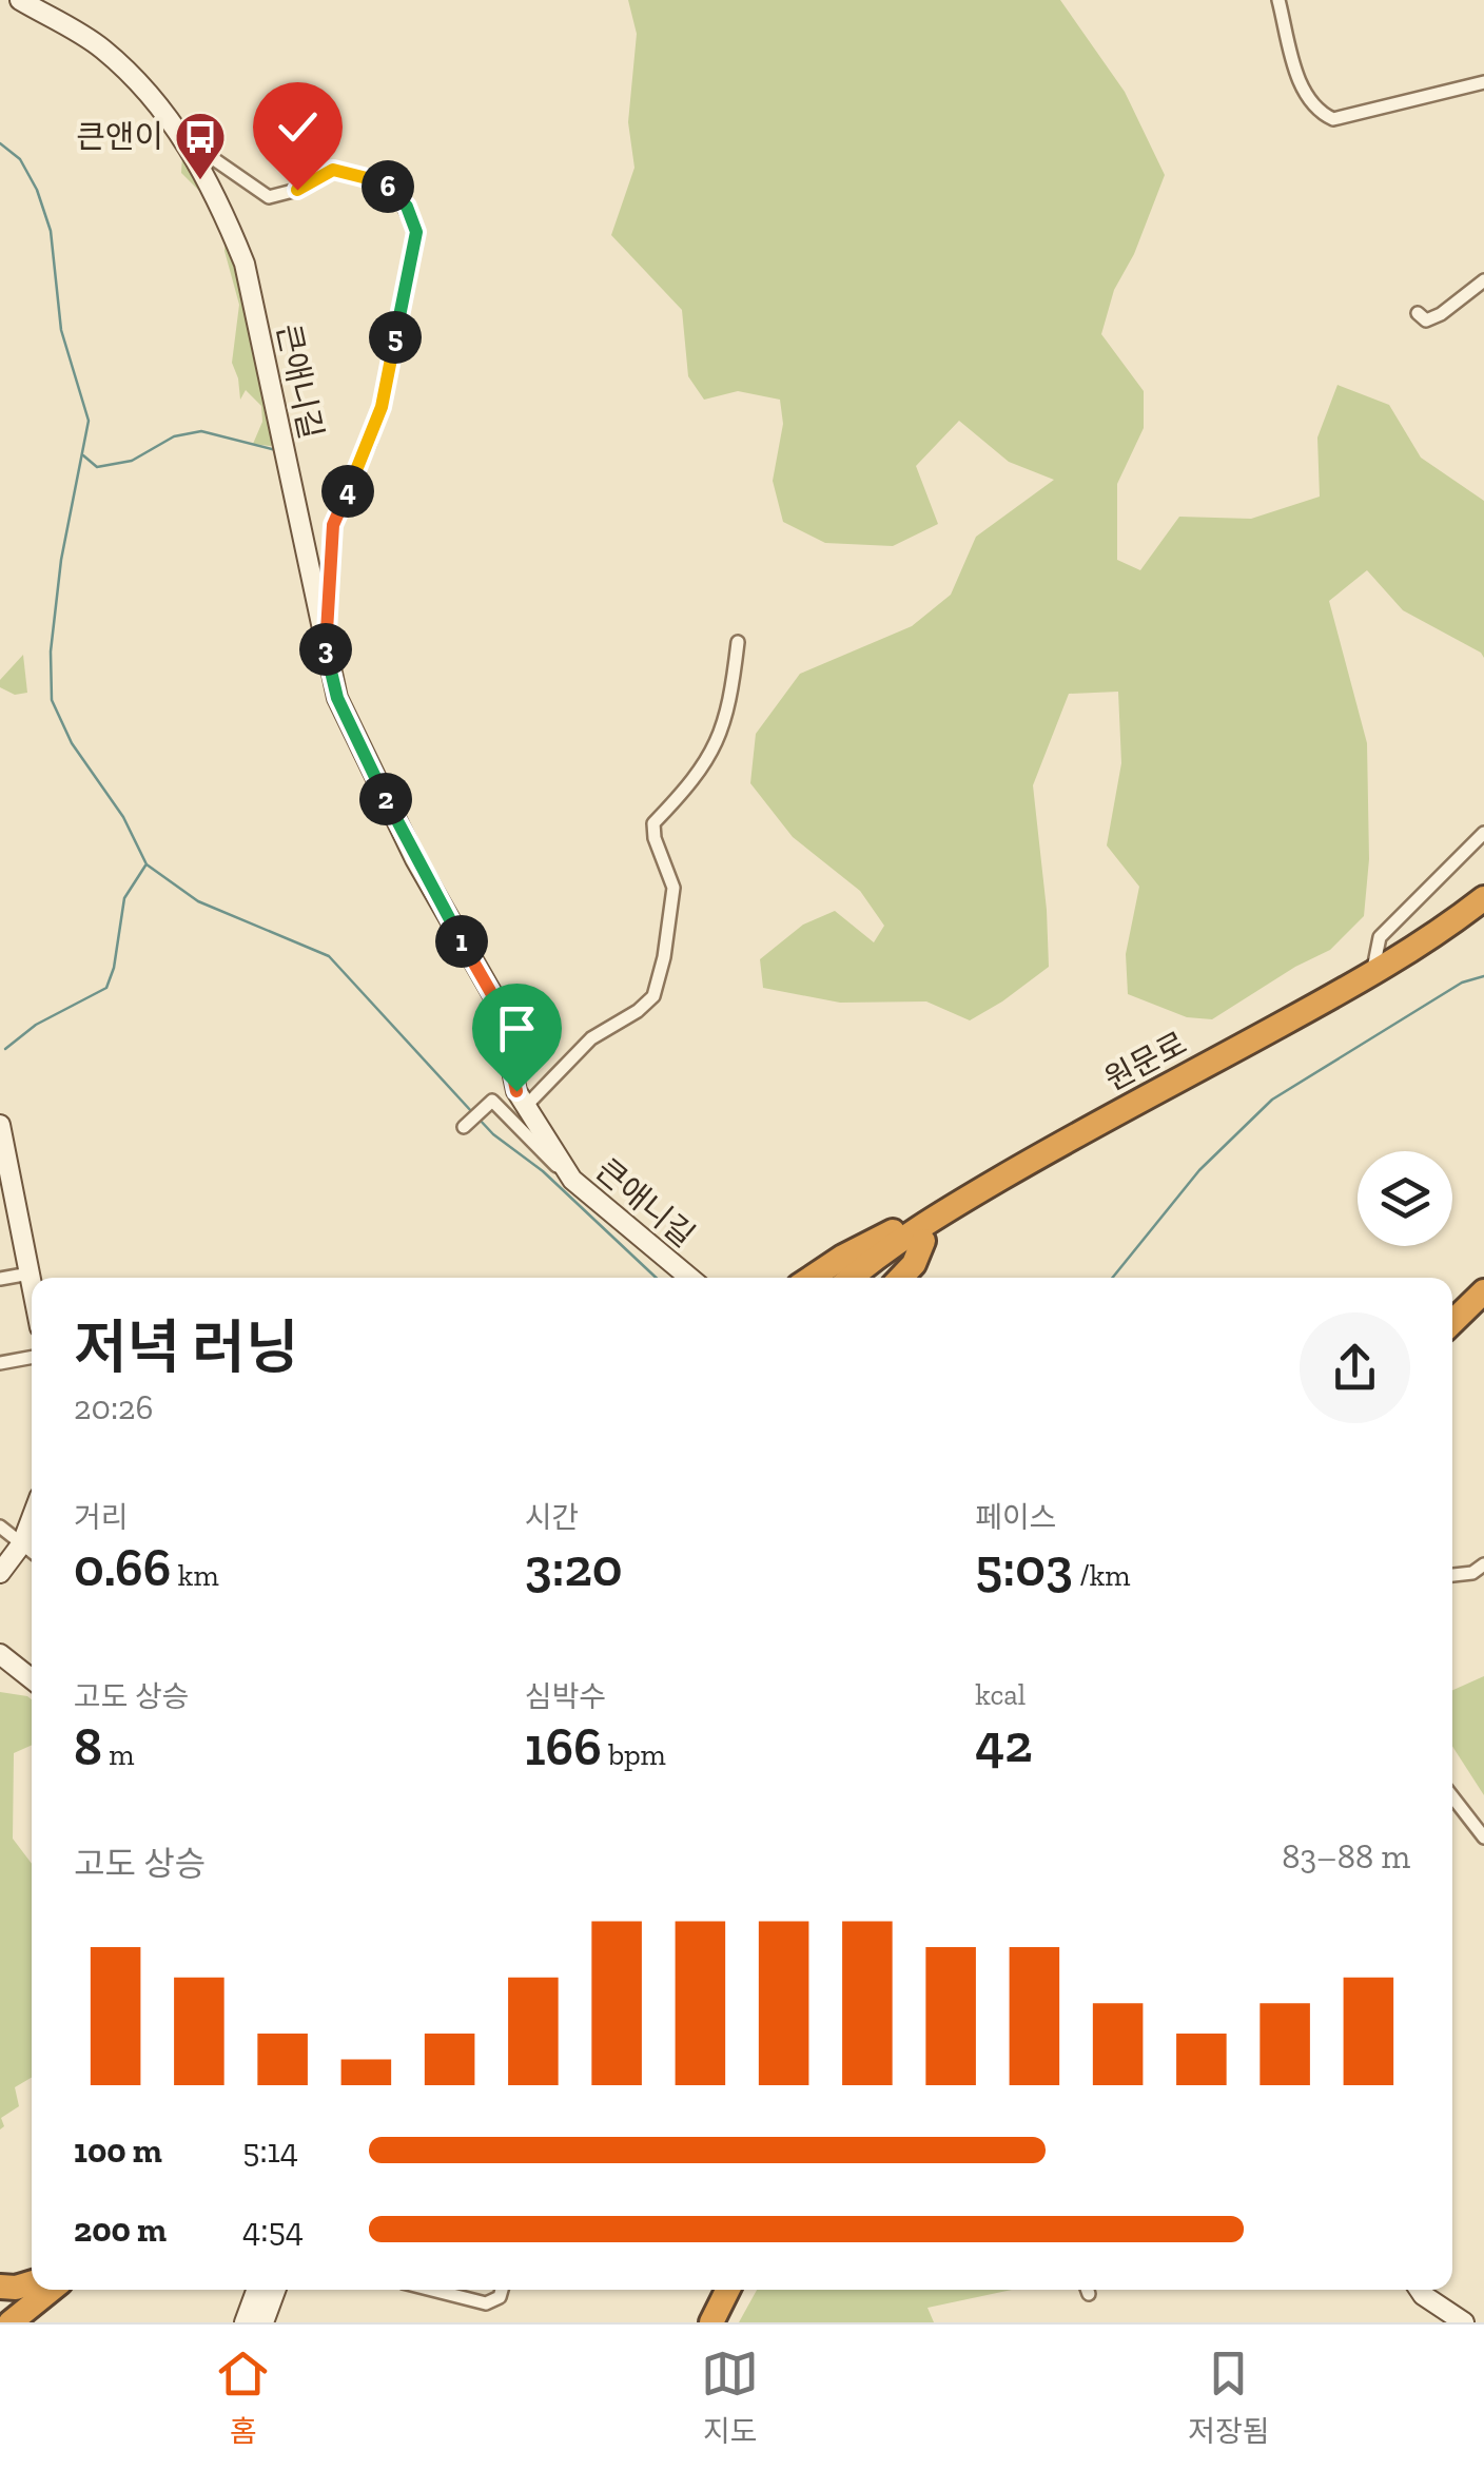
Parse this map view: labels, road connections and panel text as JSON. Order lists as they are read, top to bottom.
{
  "streets": {
    "highway": ["원문로"],
    "street": ["큰애니길"]
  },
  "places": {
    "bus stop": ["큰앤이"]
  },
  "page": {
    "pins": [
      "6",
      "5",
      "4",
      "3",
      "2",
      "1"
    ],
    "heading": ["저녁 러닝", "20:26"],
    "stats": [
      ["거리", "0.66 km"],
      ["시간", "3:20"],
      ["페이스", "5:03 /km"],
      ["고도 상승", "8 m"],
      ["심박수", "166 bpm"],
      ["kcal", "42"]
    ],
    "chart": ["고도 상승", "83–88 m"],
    "list": [
      {
        "name": "100 m",
        "note": "5:14"
      },
      {
        "name": "200 m",
        "note": "4:54"
      }
    ],
    "tabs": ["홈", "지도", "저장됨"]
  }
}
